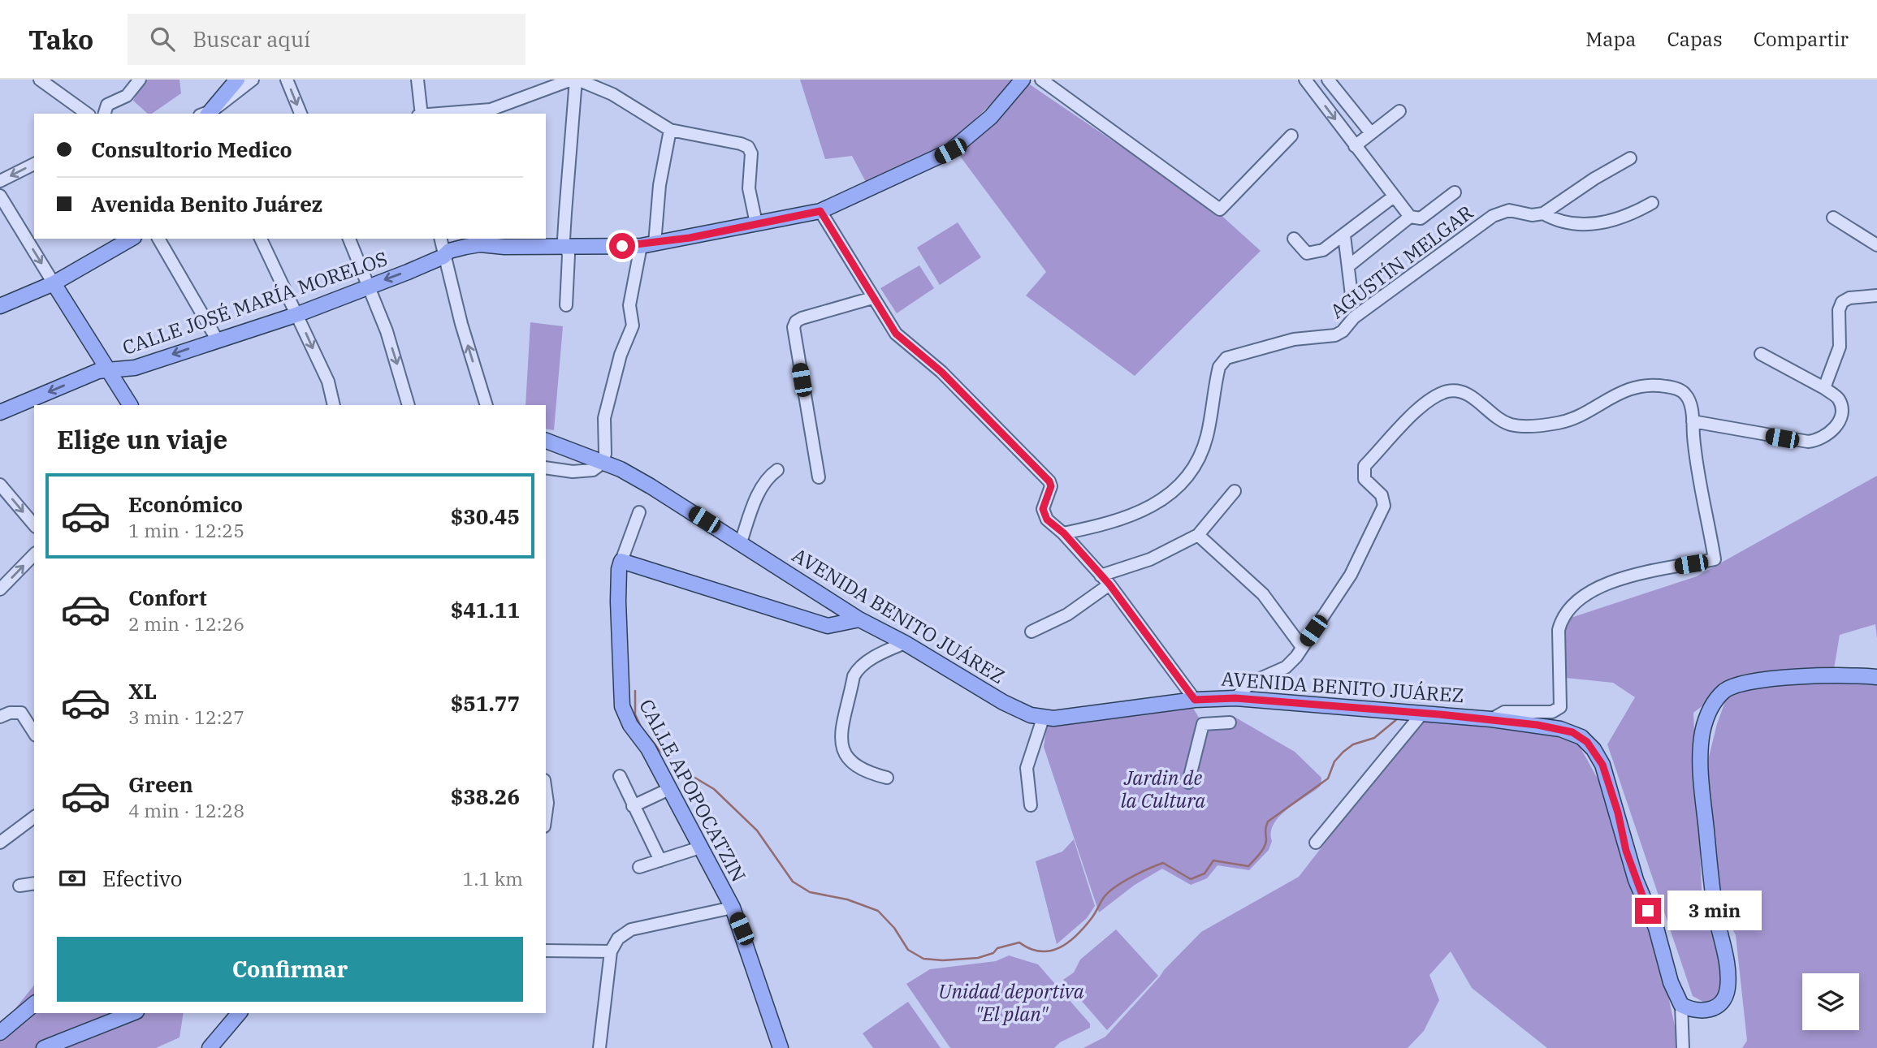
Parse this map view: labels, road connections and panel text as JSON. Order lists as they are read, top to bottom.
{
  "streets": {
    "main road": ["CALLE JOSÉ MARÍA MORELOS", "AVENIDA BENITO JUÁREZ", "CALLE APOPOCATZIN"],
    "street": ["AGUSTÍN MELGAR"]
  },
  "parks": ["Jardin de la Cultura", "Unidad deportiva \"El plan\""],
  "page": {
    "header": "Tako",
    "search": "Buscar aquí",
    "nav": ["Mapa", "Capas", "Compartir"],
    "banner": ["Consultorio Medico", "Avenida Benito Juárez"],
    "heading": "Elige un viaje",
    "list": [
      {
        "name": "Económico",
        "note": "1 min · 12:25",
        "value": "$30.45"
      },
      {
        "name": "Confort",
        "note": "2 min · 12:26",
        "value": "$41.11"
      },
      {
        "name": "XL",
        "note": "3 min · 12:27",
        "value": "$51.77"
      },
      {
        "name": "Green",
        "note": "4 min · 12:28",
        "value": "$38.26"
      }
    ],
    "pay": ["Efectivo", "1.1 km"],
    "bubble": "3 min",
    "buttons": "Confirmar"
  }
}
